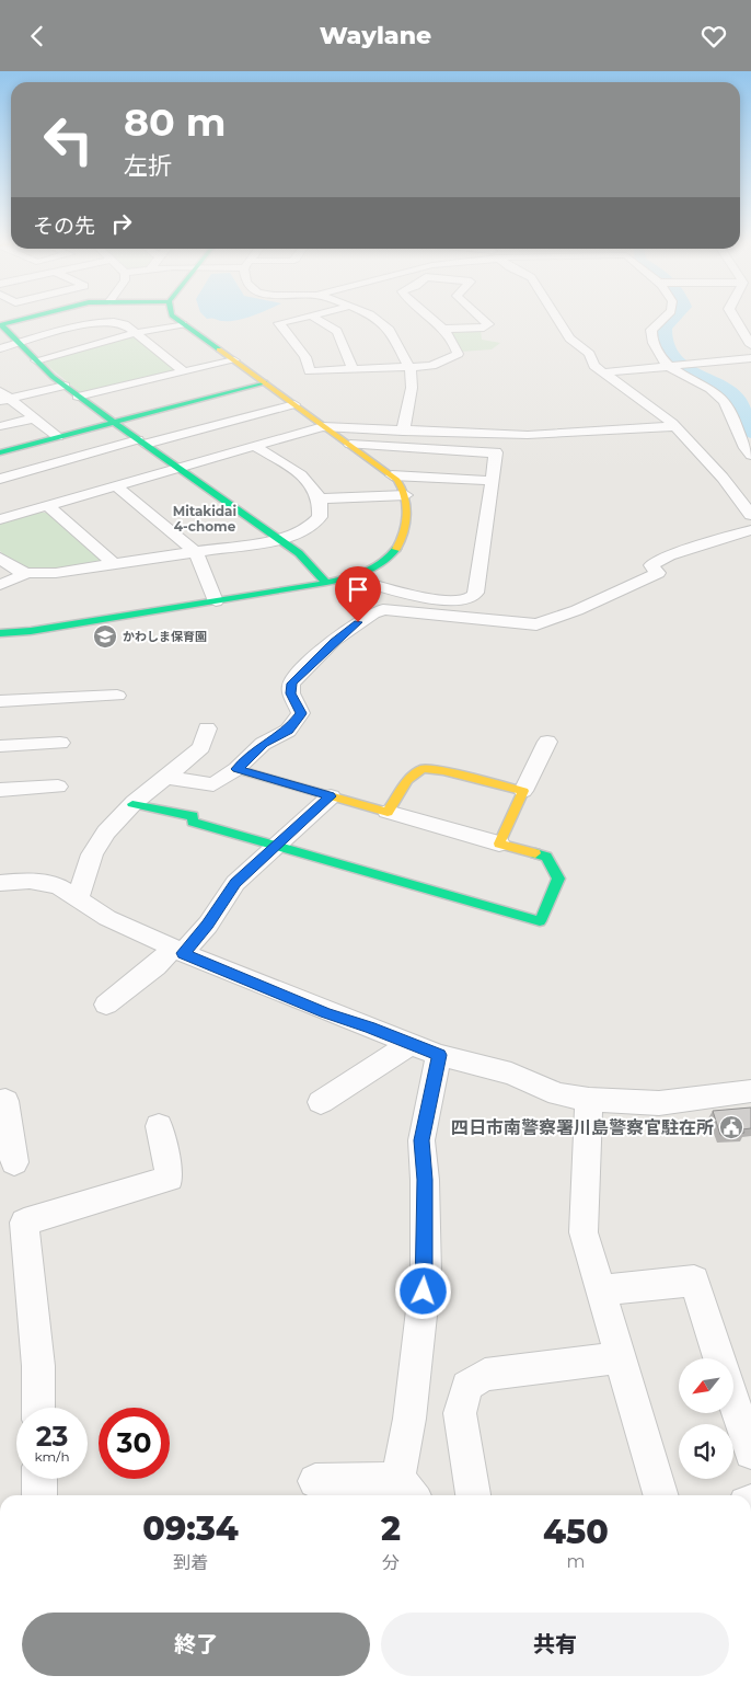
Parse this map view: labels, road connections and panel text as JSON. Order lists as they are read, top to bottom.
{
  "districts": ["Mitakidai 4-chome"],
  "places": {
    "school or university": ["かわしま保育園"],
    "public building": ["四日市南警察署川島警察官駐在所"]
  },
  "north": "bottom left",
  "page": {
    "header": "Waylane",
    "turn": ["80 m", "左折"],
    "then": "その先",
    "speed": "23 km/h",
    "limit": "30",
    "eta": [
      "09:34",
      "到着",
      "2",
      "分",
      "450",
      "m"
    ],
    "buttons": ["終了", "共有"]
  }
}
